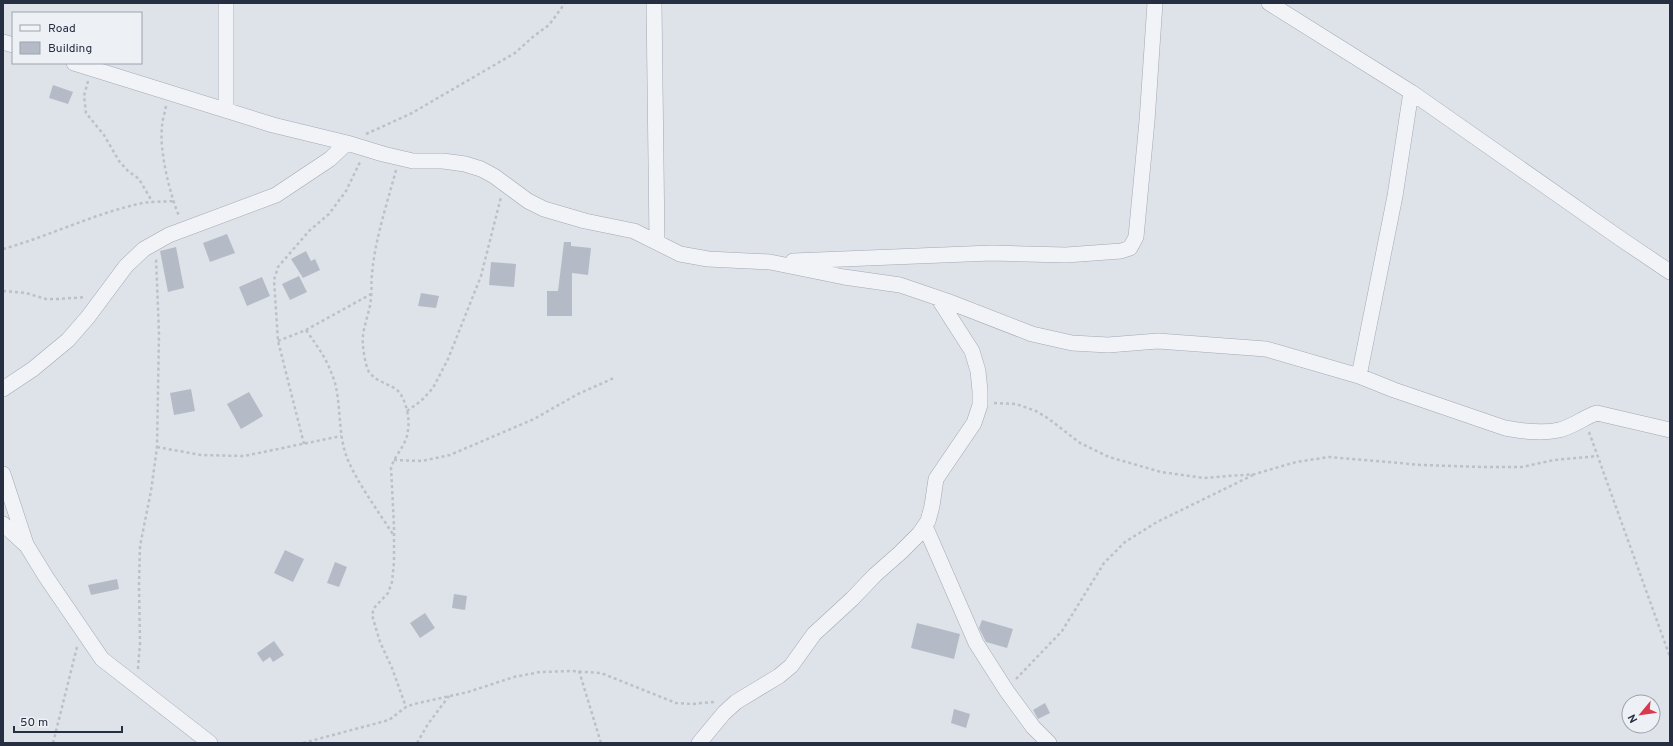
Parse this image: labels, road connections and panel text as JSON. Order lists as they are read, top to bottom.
{
  "legend": ["Road", "Building"],
  "scale_bar": "50 m",
  "north": "bottom left"
}
